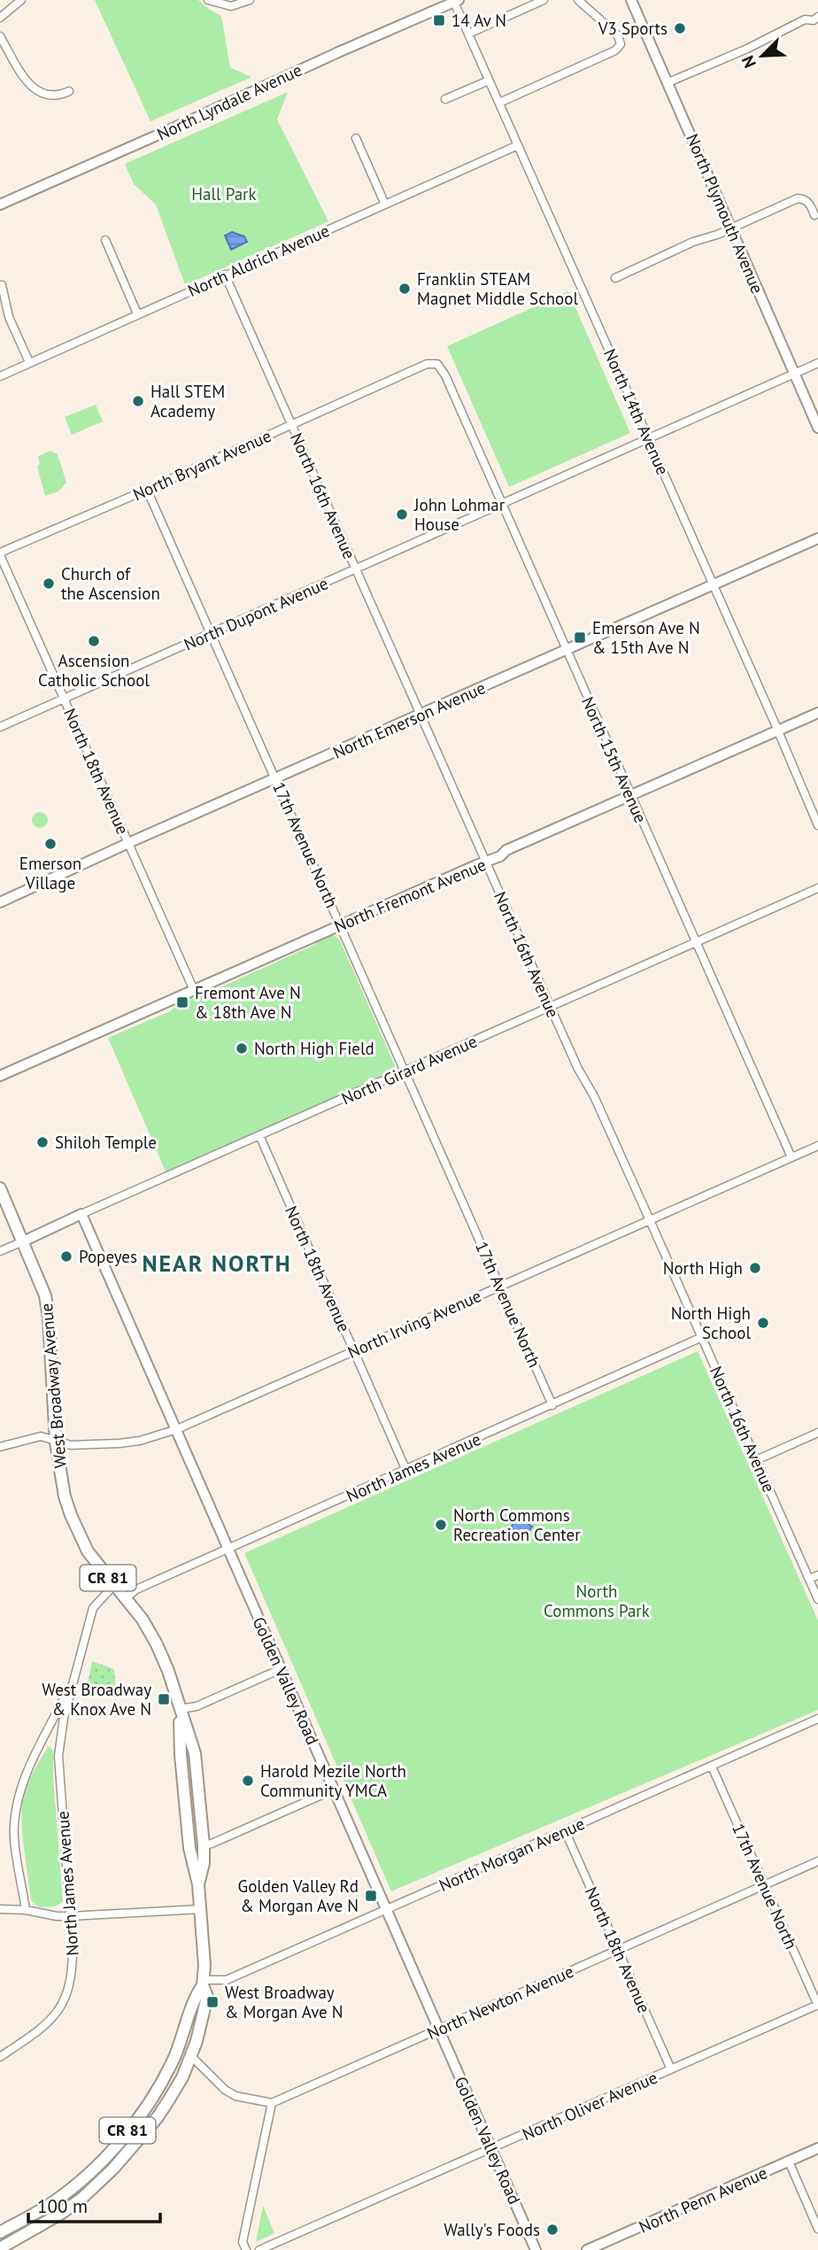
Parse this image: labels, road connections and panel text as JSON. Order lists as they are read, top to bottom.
{
  "streets": {
    "main road": ["West Broadway Avenue", "CR 81"],
    "street": [
      "North Lyndale Avenue",
      "North Plymouth Avenue",
      "North Aldrich Avenue",
      "North 14th Avenue",
      "North Bryant Avenue",
      "North 16th Avenue",
      "North Dupont Avenue",
      "North Emerson Avenue",
      "North 15th Avenue",
      "North 18th Avenue",
      "17th Avenue North",
      "North Fremont Avenue",
      "North Girard Avenue",
      "North Irving Avenue",
      "North James Avenue",
      "Golden Valley Road",
      "North Morgan Avenue",
      "North Newton Avenue",
      "North Oliver Avenue",
      "North Penn Avenue"
    ]
  },
  "crossings": [
    ["North Lyndale Avenue", "North 14th Avenue"],
    ["North Plymouth Avenue", "North Dupont Avenue"],
    ["North Aldrich Avenue", "North 14th Avenue"],
    ["North Aldrich Avenue", "North 16th Avenue"],
    ["North 14th Avenue", "North Dupont Avenue"],
    ["North 14th Avenue", "North Emerson Avenue"],
    ["North 14th Avenue", "North Fremont Avenue"],
    ["North Bryant Avenue", "North 16th Avenue"],
    ["North Bryant Avenue", "North 15th Avenue"],
    ["North Bryant Avenue", "North 18th Avenue"],
    ["North Bryant Avenue", "17th Avenue North"],
    ["North 16th Avenue", "North Dupont Avenue"],
    ["North 16th Avenue", "North Emerson Avenue"],
    ["North 16th Avenue", "North Fremont Avenue"],
    ["North 16th Avenue", "North Girard Avenue"],
    ["North 16th Avenue", "North Irving Avenue"],
    ["North 16th Avenue", "North James Avenue"],
    ["North Dupont Avenue", "North 15th Avenue"],
    ["North Dupont Avenue", "North 18th Avenue"],
    ["North Dupont Avenue", "17th Avenue North"],
    ["North Emerson Avenue", "North 15th Avenue"],
    ["North Emerson Avenue", "North 18th Avenue"],
    ["North Emerson Avenue", "17th Avenue North"],
    ["North 15th Avenue", "North Fremont Avenue"],
    ["North 15th Avenue", "North Girard Avenue"],
    ["North 15th Avenue", "North Irving Avenue"],
    ["North 18th Avenue", "North Fremont Avenue"],
    ["North 18th Avenue", "North Girard Avenue"],
    ["North 18th Avenue", "North Irving Avenue"],
    ["North 18th Avenue", "North James Avenue"],
    ["North 18th Avenue", "North Morgan Avenue"],
    ["North 18th Avenue", "North Newton Avenue"],
    ["North 18th Avenue", "North Oliver Avenue"],
    ["17th Avenue North", "North Fremont Avenue"],
    ["17th Avenue North", "North Girard Avenue"],
    ["17th Avenue North", "North Irving Avenue"],
    ["17th Avenue North", "North James Avenue"],
    ["17th Avenue North", "North Morgan Avenue"],
    ["17th Avenue North", "North Newton Avenue"],
    ["17th Avenue North", "North Oliver Avenue"],
    ["North Girard Avenue", "West Broadway Avenue"],
    ["North Girard Avenue", "Golden Valley Road"],
    ["North Irving Avenue", "West Broadway Avenue"],
    ["North Irving Avenue", "Golden Valley Road"],
    ["West Broadway Avenue", "North James Avenue"],
    ["West Broadway Avenue", "North Morgan Avenue"],
    ["North James Avenue", "Golden Valley Road"],
    ["Golden Valley Road", "North Morgan Avenue"],
    ["Golden Valley Road", "North Newton Avenue"],
    ["Golden Valley Road", "North Oliver Avenue"]
  ],
  "districts": ["NEAR NORTH"],
  "parks": ["Hall Park", "North Commons Park"],
  "places": {
    "transit": [
      "14 Av N",
      "Emerson Ave N & 15th Ave N",
      "Fremont Ave N & 18th Ave N",
      "West Broadway & Knox Ave N",
      "Golden Valley Rd & Morgan Ave N",
      "West Broadway & Morgan Ave N"
    ],
    "other": [
      "V3 Sports",
      "Franklin STEAM Magnet Middle School",
      "Hall STEM Academy",
      "John Lohmar House",
      "Church of the Ascension",
      "Ascension Catholic School",
      "Emerson Village",
      "North High Field",
      "Shiloh Temple",
      "Popeyes",
      "North High",
      "North High School",
      "North Commons Recreation Center",
      "Harold Mezile North Community YMCA",
      "Wally's Foods"
    ]
  },
  "scale_bar": "100 m",
  "north": "bottom left"
}
